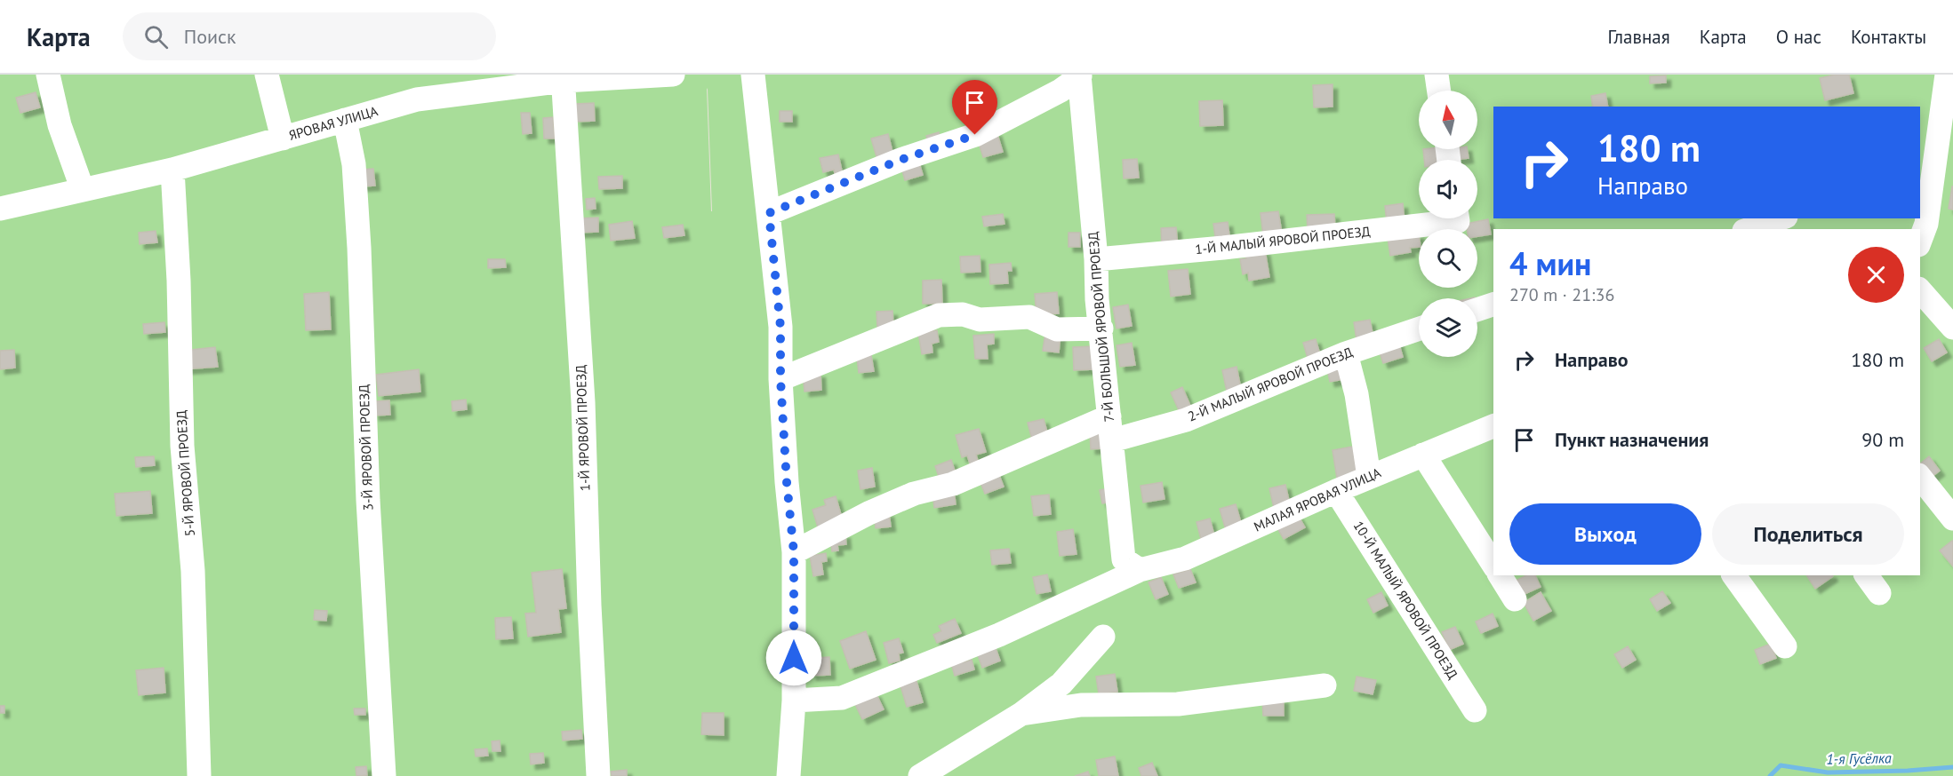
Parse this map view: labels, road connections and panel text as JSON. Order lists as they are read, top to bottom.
{
  "streets": {
    "street": [
      "ЯРОВАЯ УЛИЦА",
      "1-Й МАЛЫЙ ЯРОВОЙ ПРОЕЗД",
      "7-Й БОЛЬШОЙ ЯРОВОЙ ПРОЕЗД",
      "2-Й МАЛЫЙ ЯРОВОЙ ПРОЕЗД",
      "1-Й ЯРОВОЙ ПРОЕЗД",
      "3-Й ЯРОВОЙ ПРОЕЗД",
      "5-Й ЯРОВОЙ ПРОЕЗД",
      "МАЛАЯ ЯРОВАЯ УЛИЦА",
      "10-Й МАЛЫЙ ЯРОВОЙ ПРОЕЗД"
    ]
  },
  "crossings": [
    ["ЯРОВАЯ УЛИЦА", "1-Й ЯРОВОЙ ПРОЕЗД"],
    ["ЯРОВАЯ УЛИЦА", "3-Й ЯРОВОЙ ПРОЕЗД"],
    ["ЯРОВАЯ УЛИЦА", "5-Й ЯРОВОЙ ПРОЕЗД"],
    ["1-Й МАЛЫЙ ЯРОВОЙ ПРОЕЗД", "7-Й БОЛЬШОЙ ЯРОВОЙ ПРОЕЗД"],
    ["7-Й БОЛЬШОЙ ЯРОВОЙ ПРОЕЗД", "2-Й МАЛЫЙ ЯРОВОЙ ПРОЕЗД"],
    ["7-Й БОЛЬШОЙ ЯРОВОЙ ПРОЕЗД", "МАЛАЯ ЯРОВАЯ УЛИЦА"],
    ["МАЛАЯ ЯРОВАЯ УЛИЦА", "10-Й МАЛЫЙ ЯРОВОЙ ПРОЕЗД"]
  ],
  "water": ["1-я Гусёлка"],
  "north": "top",
  "page": {
    "header": "Карта",
    "search": "Поиск",
    "nav": [
      "Главная",
      "Карта",
      "О нас",
      "Контакты"
    ],
    "turn": ["180 m", "Направо"],
    "heading": ["4 мин", "270 m · 21:36"],
    "list": [
      {
        "name": "Направо",
        "value": "180 m"
      },
      {
        "name": "Пункт назначения",
        "value": "90 m"
      }
    ],
    "buttons": ["Выход", "Поделиться"]
  }
}
